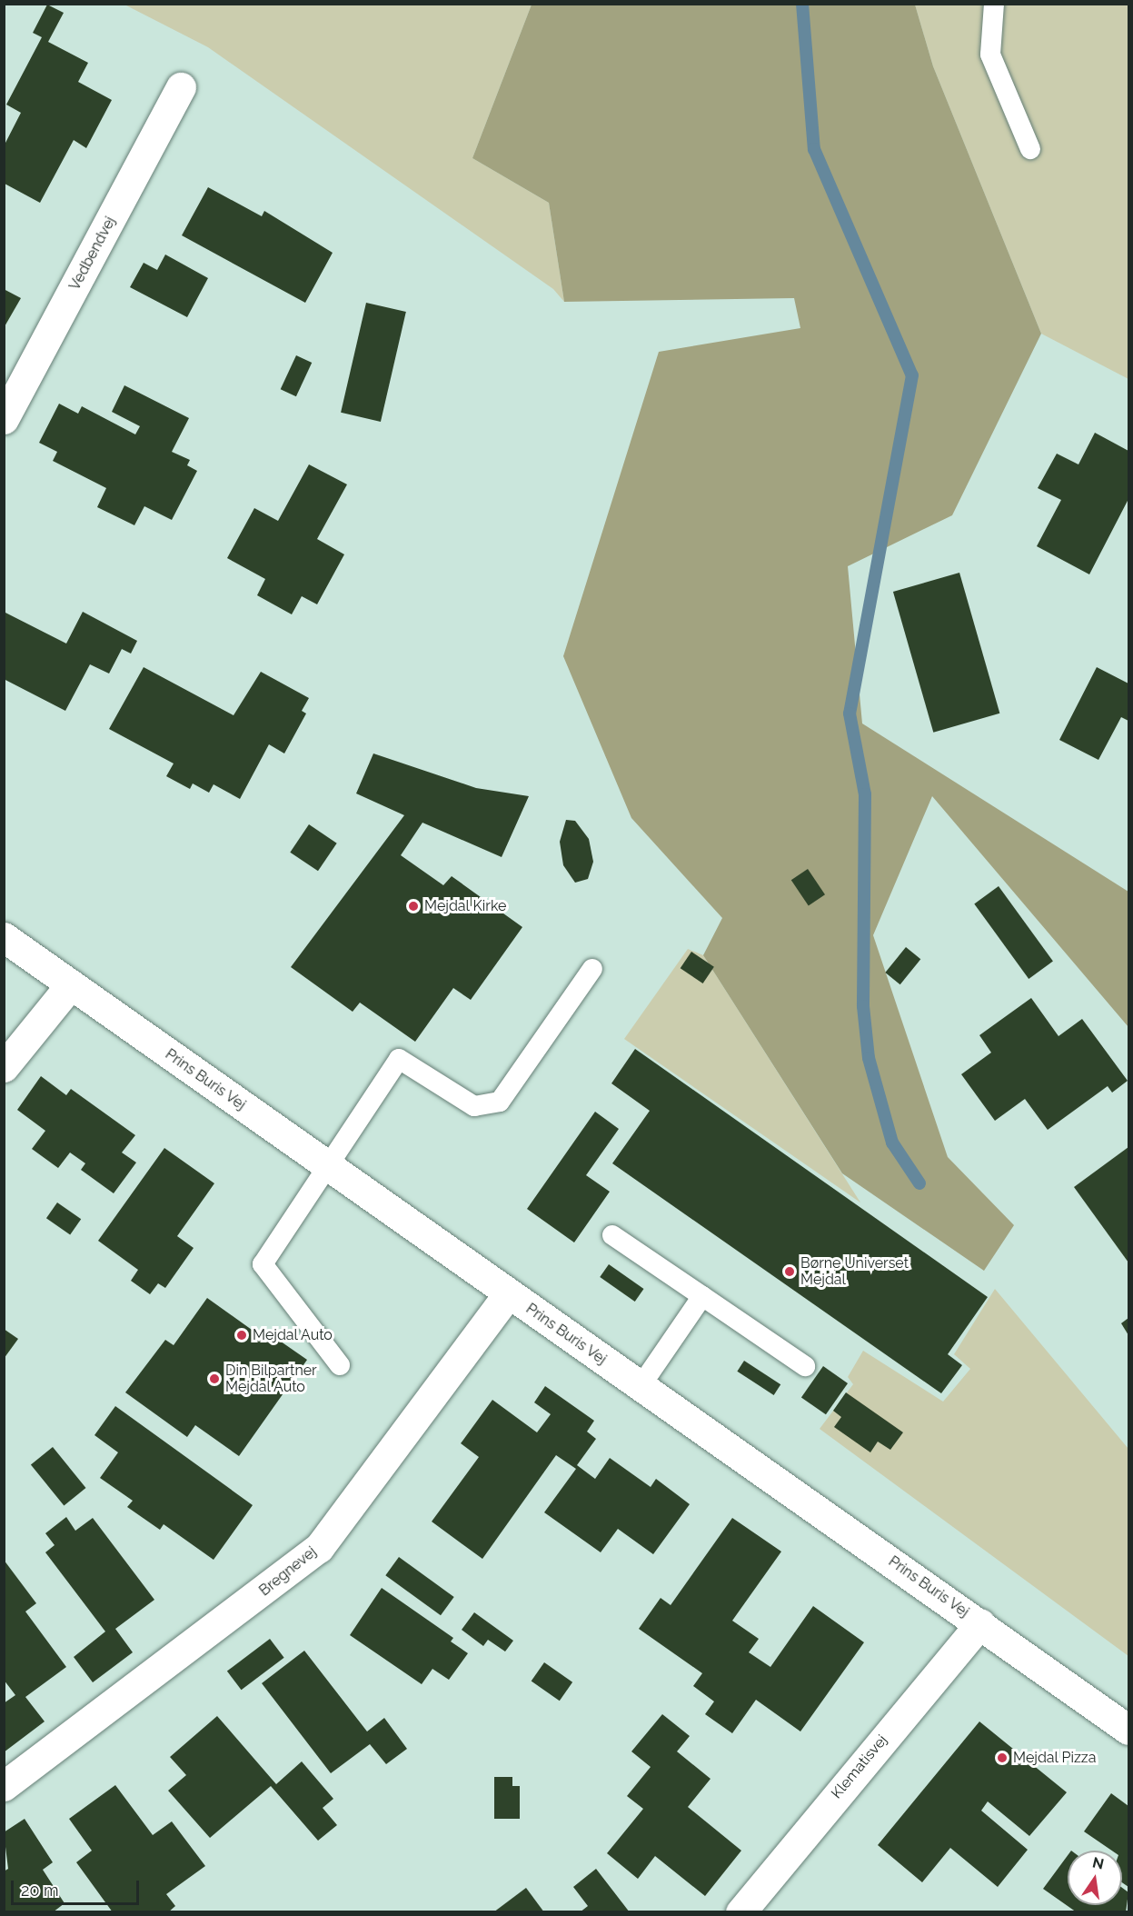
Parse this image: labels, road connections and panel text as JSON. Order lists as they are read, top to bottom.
{
  "streets": {
    "street": [
      "Vedbendvej",
      "Prins Buris Vej",
      "Bregnevej",
      "Klematisvej"
    ]
  },
  "crossings": [
    ["Prins Buris Vej", "Bregnevej"],
    ["Prins Buris Vej", "Klematisvej"]
  ],
  "places": [
    "Mejdal Kirke",
    "Børne Universet Mejdal",
    "Mejdal Auto",
    "Din Bilpartner Mejdal Auto",
    "Mejdal Pizza"
  ],
  "scale_bar": "20 m",
  "north": "top"
}
